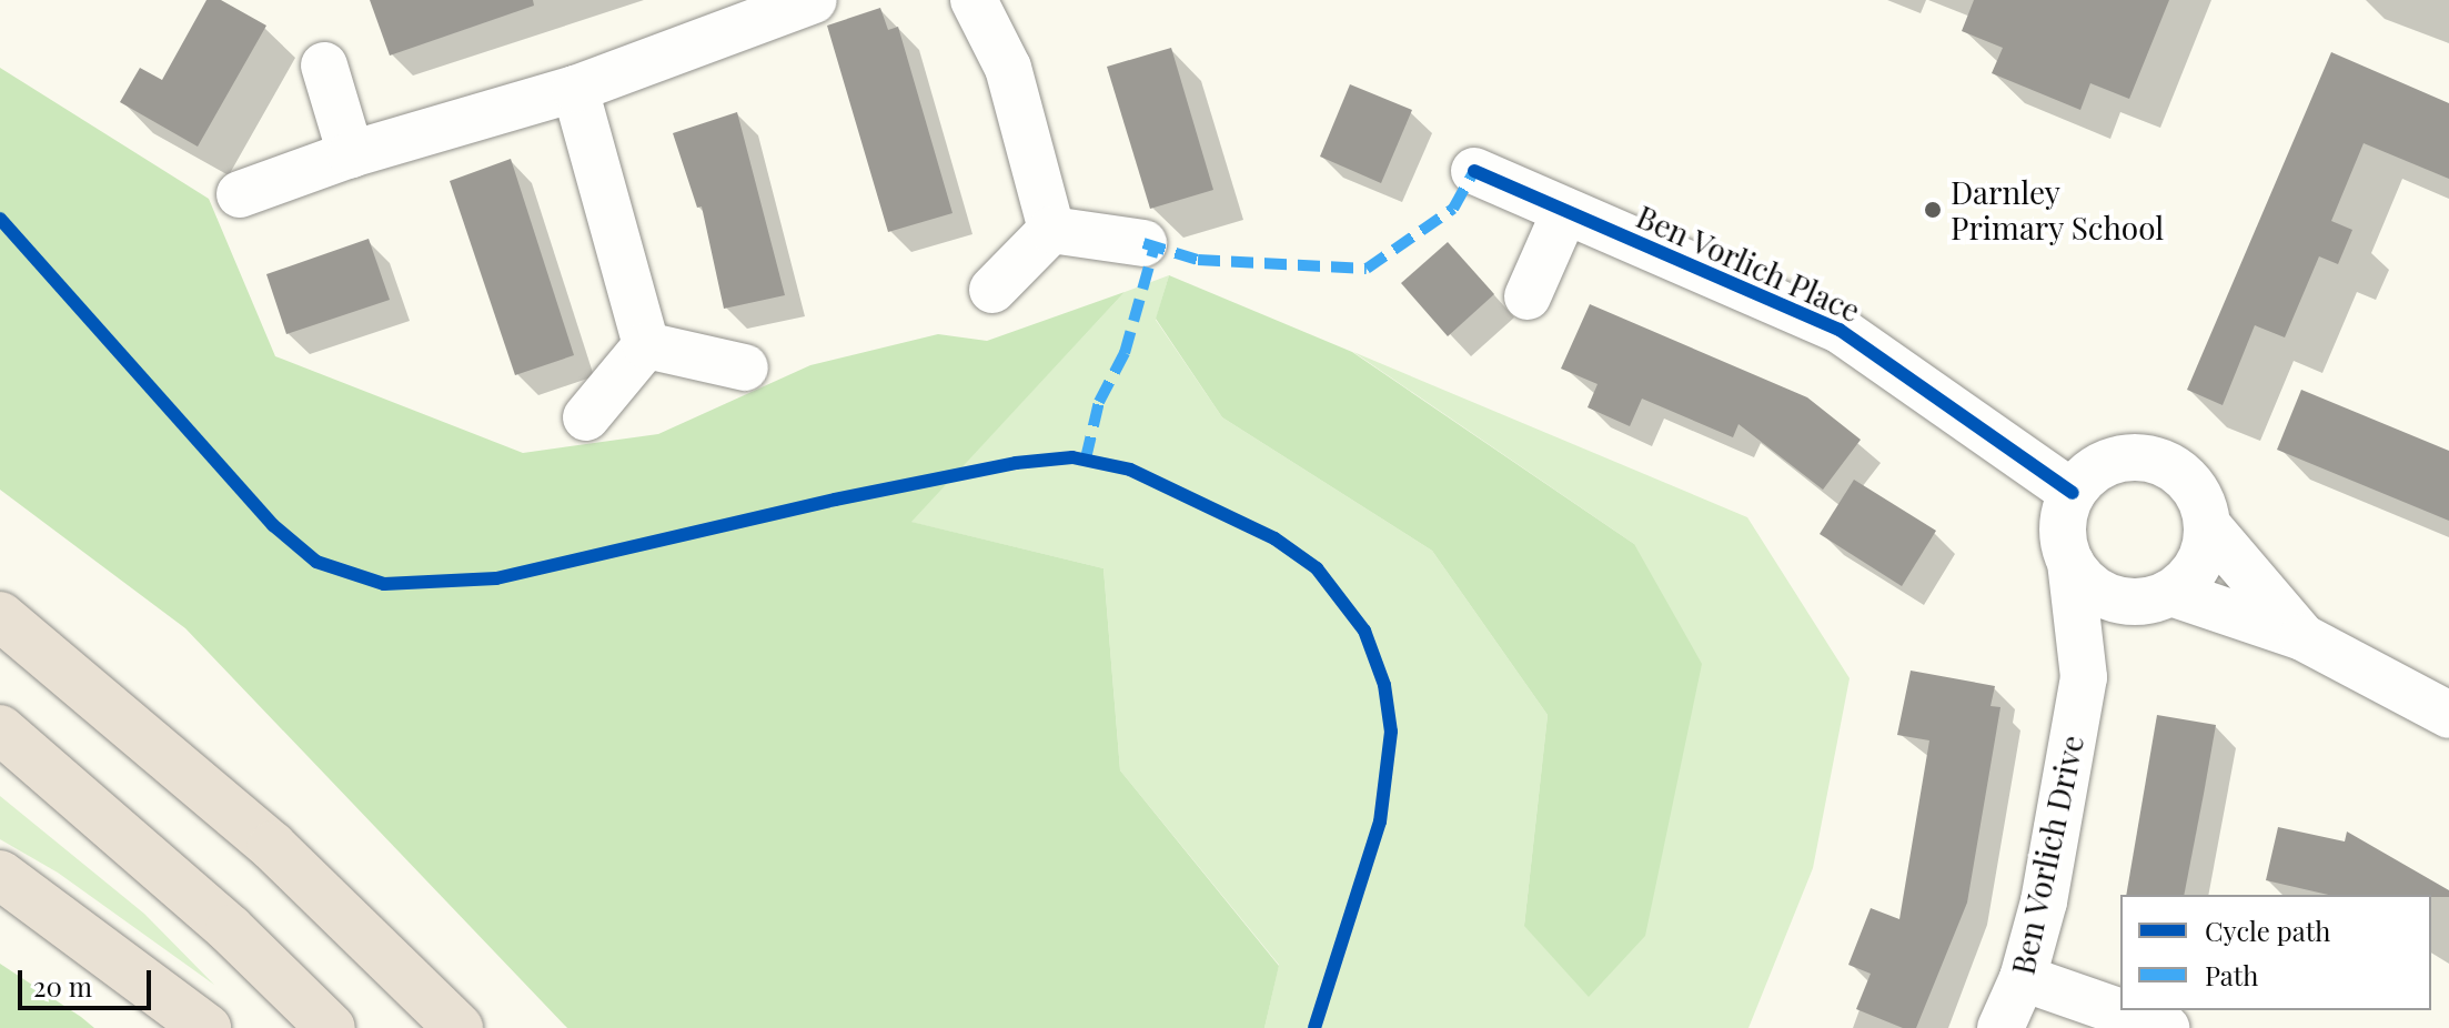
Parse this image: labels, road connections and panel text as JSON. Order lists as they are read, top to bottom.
{
  "streets": {
    "street": ["Ben Vorlich Place", "Ben Vorlich Drive"]
  },
  "crossings": [
    ["Ben Vorlich Place", "Ben Vorlich Drive"]
  ],
  "places": ["Darnley Primary School"],
  "legend": ["Cycle path", "Path"],
  "scale_bar": "20 m"
}
